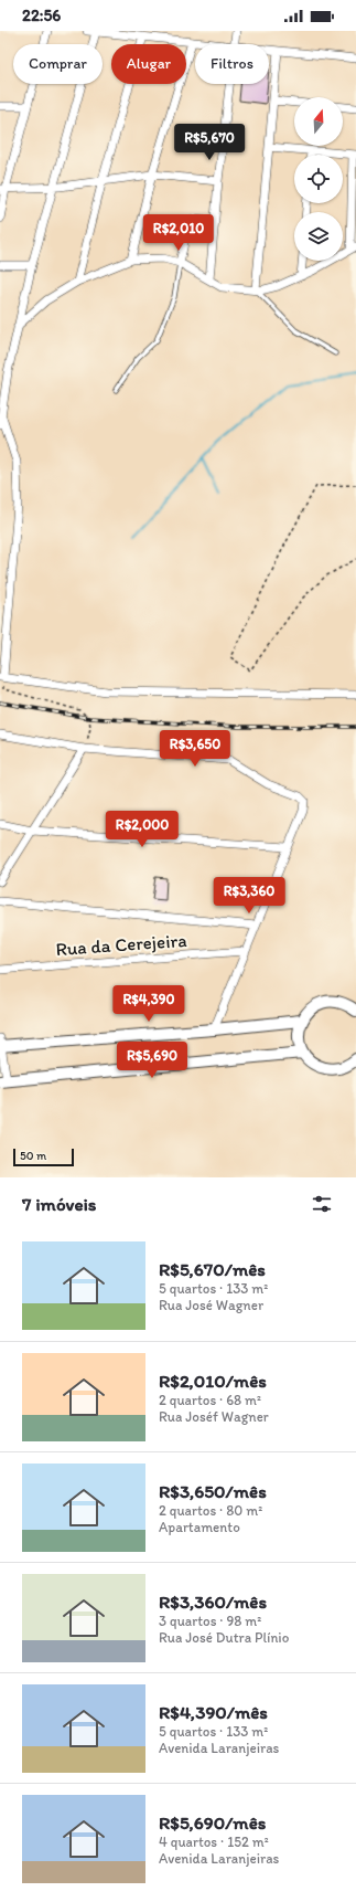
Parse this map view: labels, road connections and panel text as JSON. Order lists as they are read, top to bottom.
{
  "streets": {
    "street": ["Rua da Cerejeira"]
  },
  "scale_bar": "50 m",
  "north": "top",
  "page": {
    "status": "22:56",
    "chip": ["Comprar", "Alugar", "Filtros"],
    "price": [
      "R$5,670",
      "R$2,010",
      "R$3,650",
      "R$2,000",
      "R$3,360",
      "R$4,390",
      "R$5,690"
    ],
    "scale": "50 m",
    "heading": "7 imóveis",
    "list": [
      {
        "name": "R$5,670/mês",
        "note": "5 quartos · 133 m² · Rua José Wagner"
      },
      {
        "name": "R$2,010/mês",
        "note": "2 quartos · 68 m² · Rua Joséf Wagner"
      },
      {
        "name": "R$3,650/mês",
        "note": "2 quartos · 80 m² · Apartamento"
      },
      {
        "name": "R$3,360/mês",
        "note": "3 quartos · 98 m² · Rua José Dutra Plínio"
      },
      {
        "name": "R$4,390/mês",
        "note": "5 quartos · 133 m² · Avenida Laranjeiras"
      },
      {
        "name": "R$5,690/mês",
        "note": "4 quartos · 152 m² · Avenida Laranjeiras"
      }
    ]
  }
}
